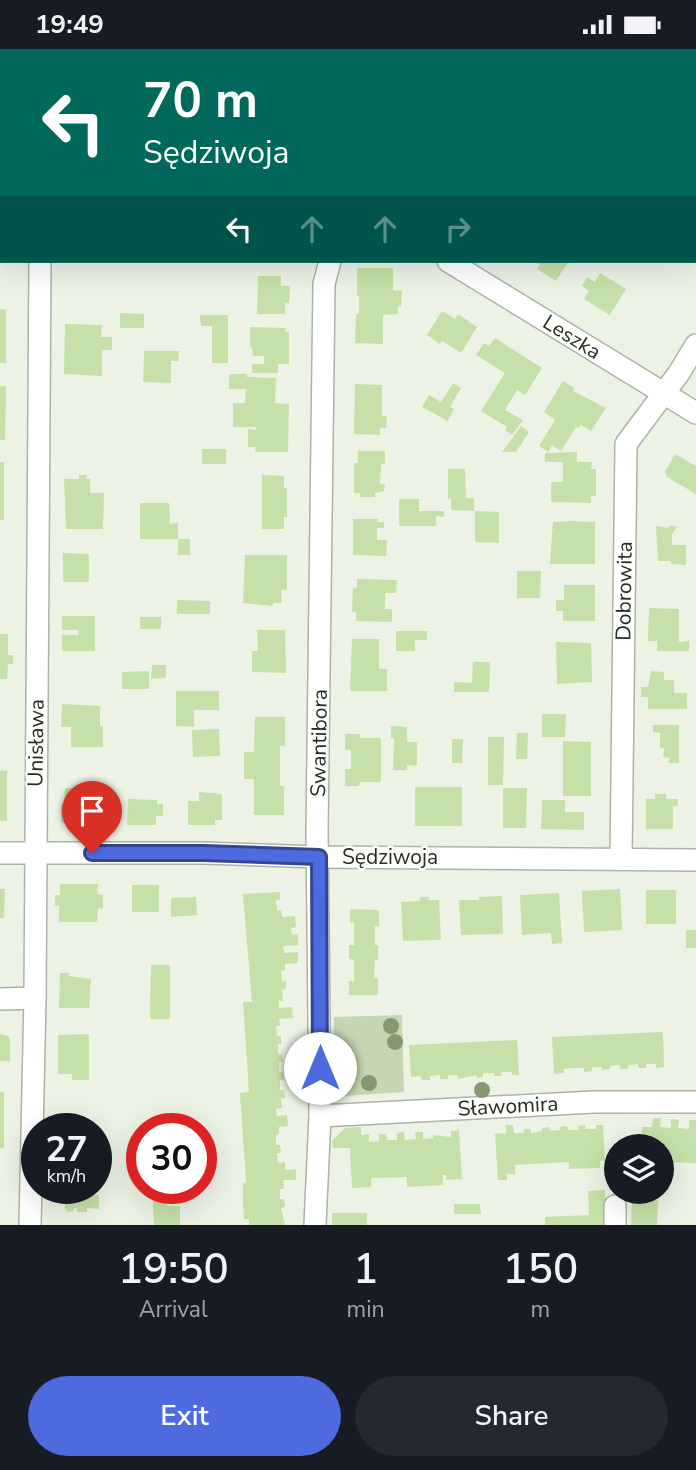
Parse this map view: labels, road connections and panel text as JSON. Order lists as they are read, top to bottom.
{
  "streets": {
    "street": [
      "Leszka",
      "Dobrowita",
      "Unisława",
      "Swantibora",
      "Sędziwoja",
      "Sławomira"
    ]
  },
  "crossings": [
    ["Leszka", "Dobrowita"],
    ["Dobrowita", "Sędziwoja"],
    ["Unisława", "Sędziwoja"],
    ["Swantibora", "Sędziwoja"],
    ["Swantibora", "Sławomira"]
  ],
  "page": {
    "status": "19:49",
    "turn": ["70 m", "Sędziwoja"],
    "speed": "27 km/h",
    "limit": "30",
    "eta": [
      "19:50",
      "Arrival",
      "1",
      "min",
      "150",
      "m"
    ],
    "buttons": ["Exit", "Share"]
  }
}
